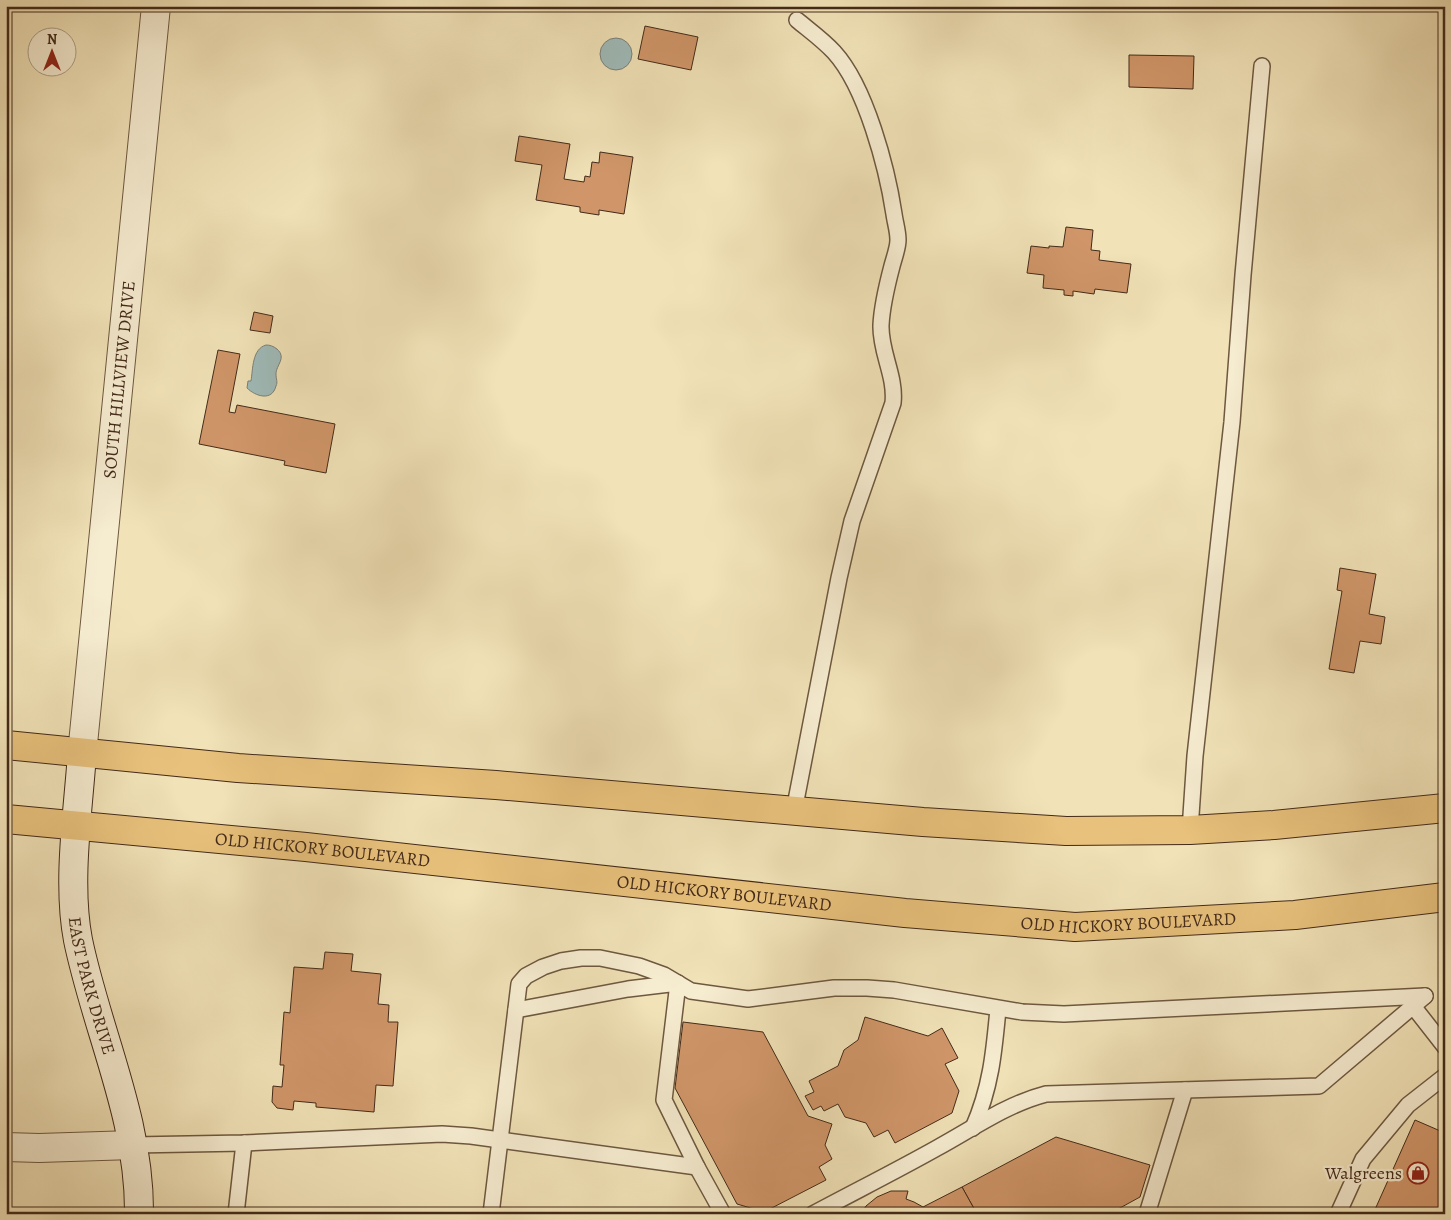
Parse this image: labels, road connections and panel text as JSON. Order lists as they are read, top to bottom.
{
  "streets": {
    "main road": ["OLD HICKORY BOULEVARD"],
    "street": ["SOUTH HILLVIEW DRIVE", "EAST PARK DRIVE"]
  },
  "crossings": [
    ["SOUTH HILLVIEW DRIVE", "EAST PARK DRIVE"],
    ["OLD HICKORY BOULEVARD", "EAST PARK DRIVE"]
  ],
  "places": {
    "shop": ["Walgreens"]
  },
  "north": "top"
}
